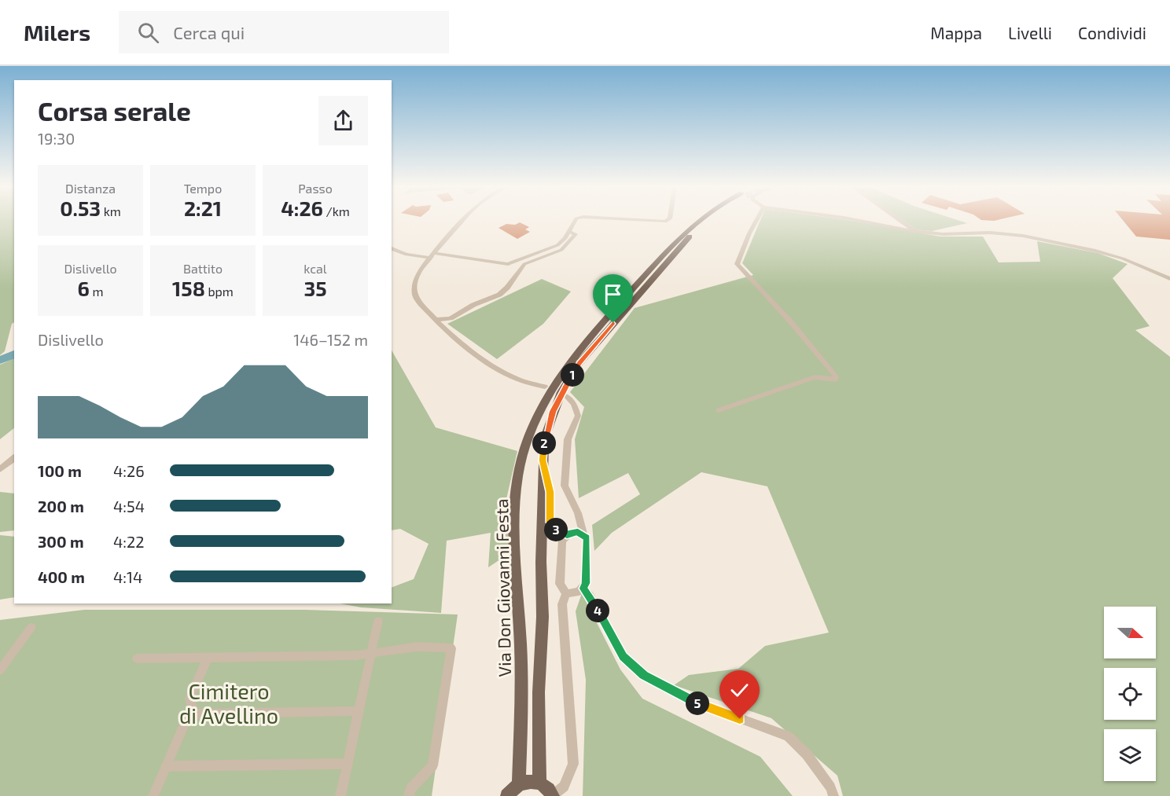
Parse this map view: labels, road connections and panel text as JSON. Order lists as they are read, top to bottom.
{
  "streets": {
    "main road": ["Via Don Giovanni Festa"]
  },
  "parks": ["Cimitero di Avellino"],
  "north": "right",
  "page": {
    "header": "Milers",
    "search": "Cerca qui",
    "nav": ["Mappa", "Livelli", "Condividi"],
    "heading": ["Corsa serale", "19:30"],
    "stats": [
      ["Distanza", "0.53 km"],
      ["Tempo", "2:21"],
      ["Passo", "4:26 /km"],
      ["Dislivello", "6 m"],
      ["Battito", "158 bpm"],
      ["kcal", "35"]
    ],
    "chart": ["Dislivello", "146–152 m"],
    "pins": [
      "1",
      "2",
      "3",
      "4",
      "5"
    ],
    "list": [
      {
        "name": "100 m",
        "note": "4:26"
      },
      {
        "name": "200 m",
        "note": "4:54"
      },
      {
        "name": "300 m",
        "note": "4:22"
      },
      {
        "name": "400 m",
        "note": "4:14"
      }
    ]
  }
}
